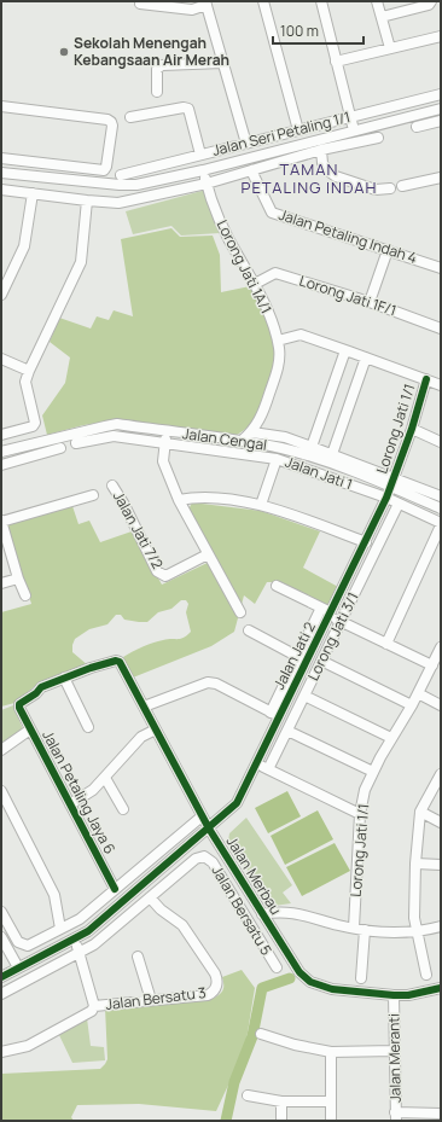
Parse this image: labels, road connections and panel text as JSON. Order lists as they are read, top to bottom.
{
  "streets": {
    "street": [
      "Jalan Seri Petaling 1/1",
      "Jalan Petaling Indah 4",
      "Lorong Jati 1A/1",
      "Lorong Jati 1F/1",
      "Lorong Jati 1/1",
      "Jalan Cengal",
      "Jalan Jati 1",
      "Jalan Jati 7/2",
      "Lorong Jati 3/1",
      "Jalan Jati 2",
      "Jalan Petaling Jaya 6",
      "Jalan Merbau",
      "Jalan Bersatu 5",
      "Jalan Bersatu 3",
      "Jalan Meranti"
    ]
  },
  "crossings": [
    ["Lorong Jati 1A/1", "Lorong Jati 1F/1"],
    ["Lorong Jati 1A/1", "Jalan Cengal"],
    ["Lorong Jati 1/1", "Jalan Cengal"],
    ["Lorong Jati 1/1", "Jalan Jati 2"],
    ["Jalan Cengal", "Jalan Jati 2"],
    ["Jalan Jati 1", "Lorong Jati 3/1"],
    ["Jalan Jati 1", "Jalan Jati 2"],
    ["Jalan Jati 2", "Jalan Merbau"],
    ["Jalan Petaling Jaya 6", "Jalan Merbau"],
    ["Jalan Merbau", "Jalan Meranti"],
    ["Jalan Bersatu 5", "Jalan Bersatu 3"]
  ],
  "districts": ["TAMAN PETALING INDAH"],
  "places": ["Sekolah Menengah Kebangsaan Air Merah"],
  "scale_bar": "100 m"
}
